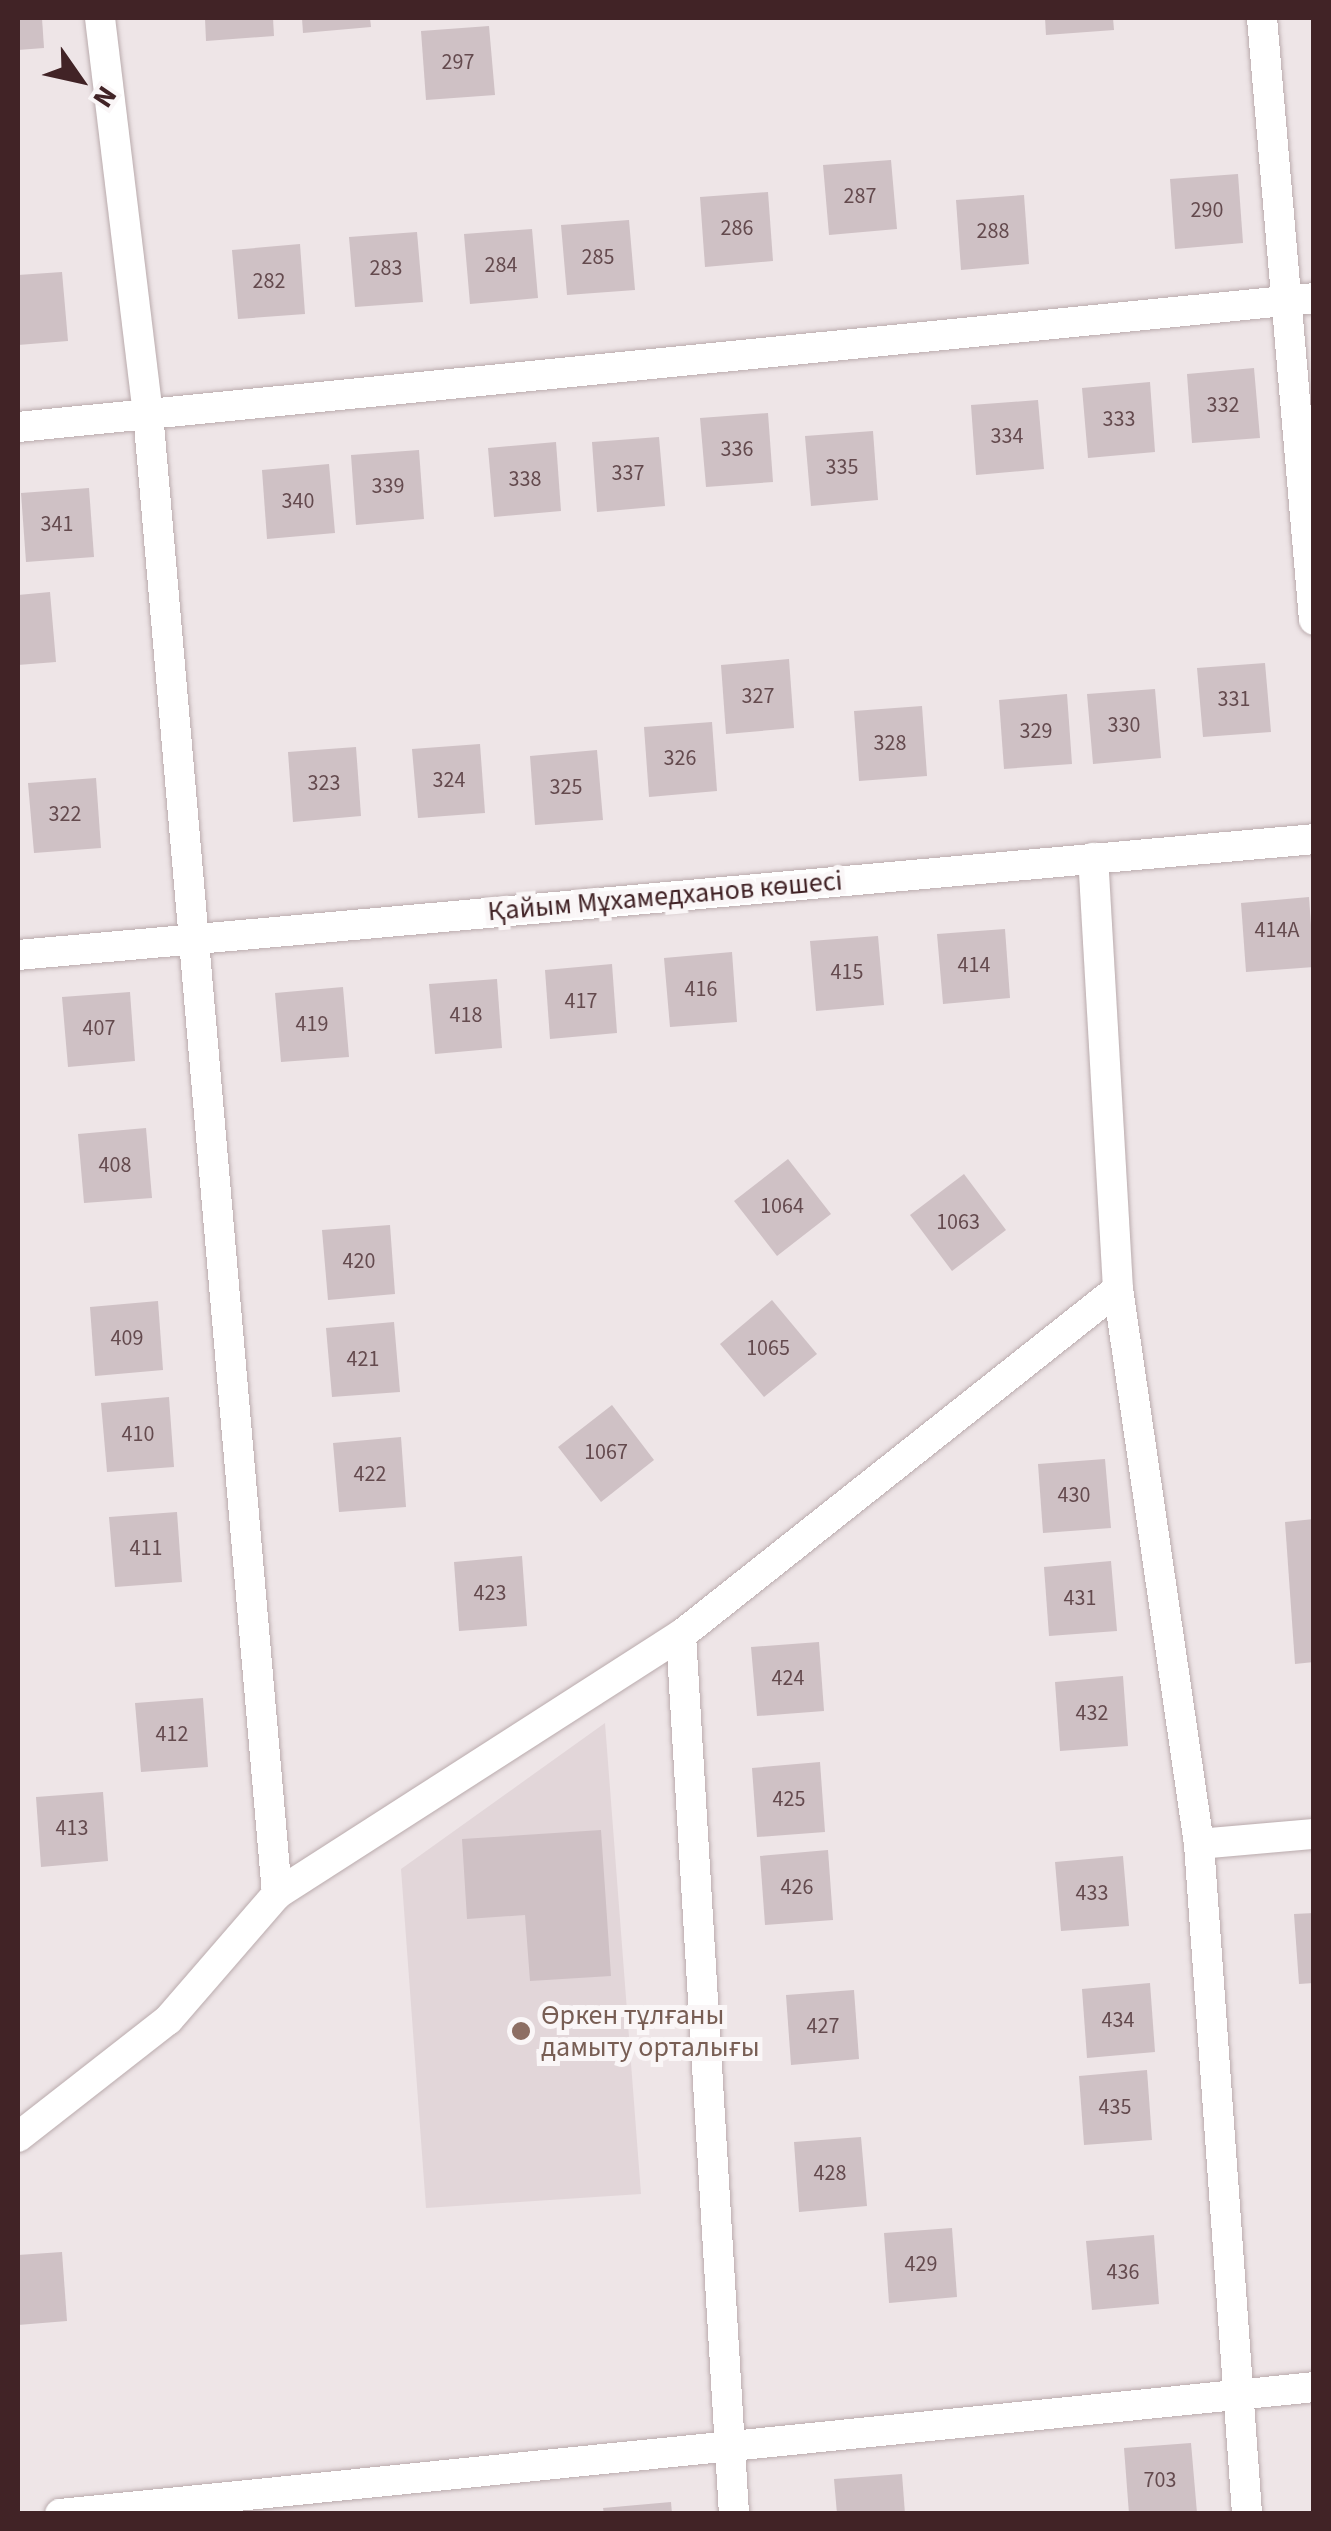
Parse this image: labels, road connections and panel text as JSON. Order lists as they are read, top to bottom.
{
  "streets": {
    "street": ["Қайым Мұхамедханов көшесі"]
  },
  "places": ["Өркен тұлғаны дамыту орталығы"],
  "house_numbers": [
    "297",
    "287",
    "290",
    "286",
    "288",
    "285",
    "284",
    "283",
    "282",
    "332",
    "333",
    "334",
    "336",
    "335",
    "337",
    "338",
    "339",
    "340",
    "341",
    "327",
    "331",
    "330",
    "329",
    "328",
    "326",
    "324",
    "323",
    "325",
    "322",
    "414А",
    "414",
    "415",
    "416",
    "417",
    "418",
    "419",
    "407",
    "408",
    "1064",
    "1063",
    "420",
    "409",
    "1065",
    "421",
    "410",
    "1067",
    "422",
    "430",
    "411",
    "423",
    "431",
    "424",
    "432",
    "412",
    "425",
    "413",
    "426",
    "433",
    "434",
    "427",
    "435",
    "428",
    "429",
    "436",
    "703"
  ],
  "north": "bottom right"
}
